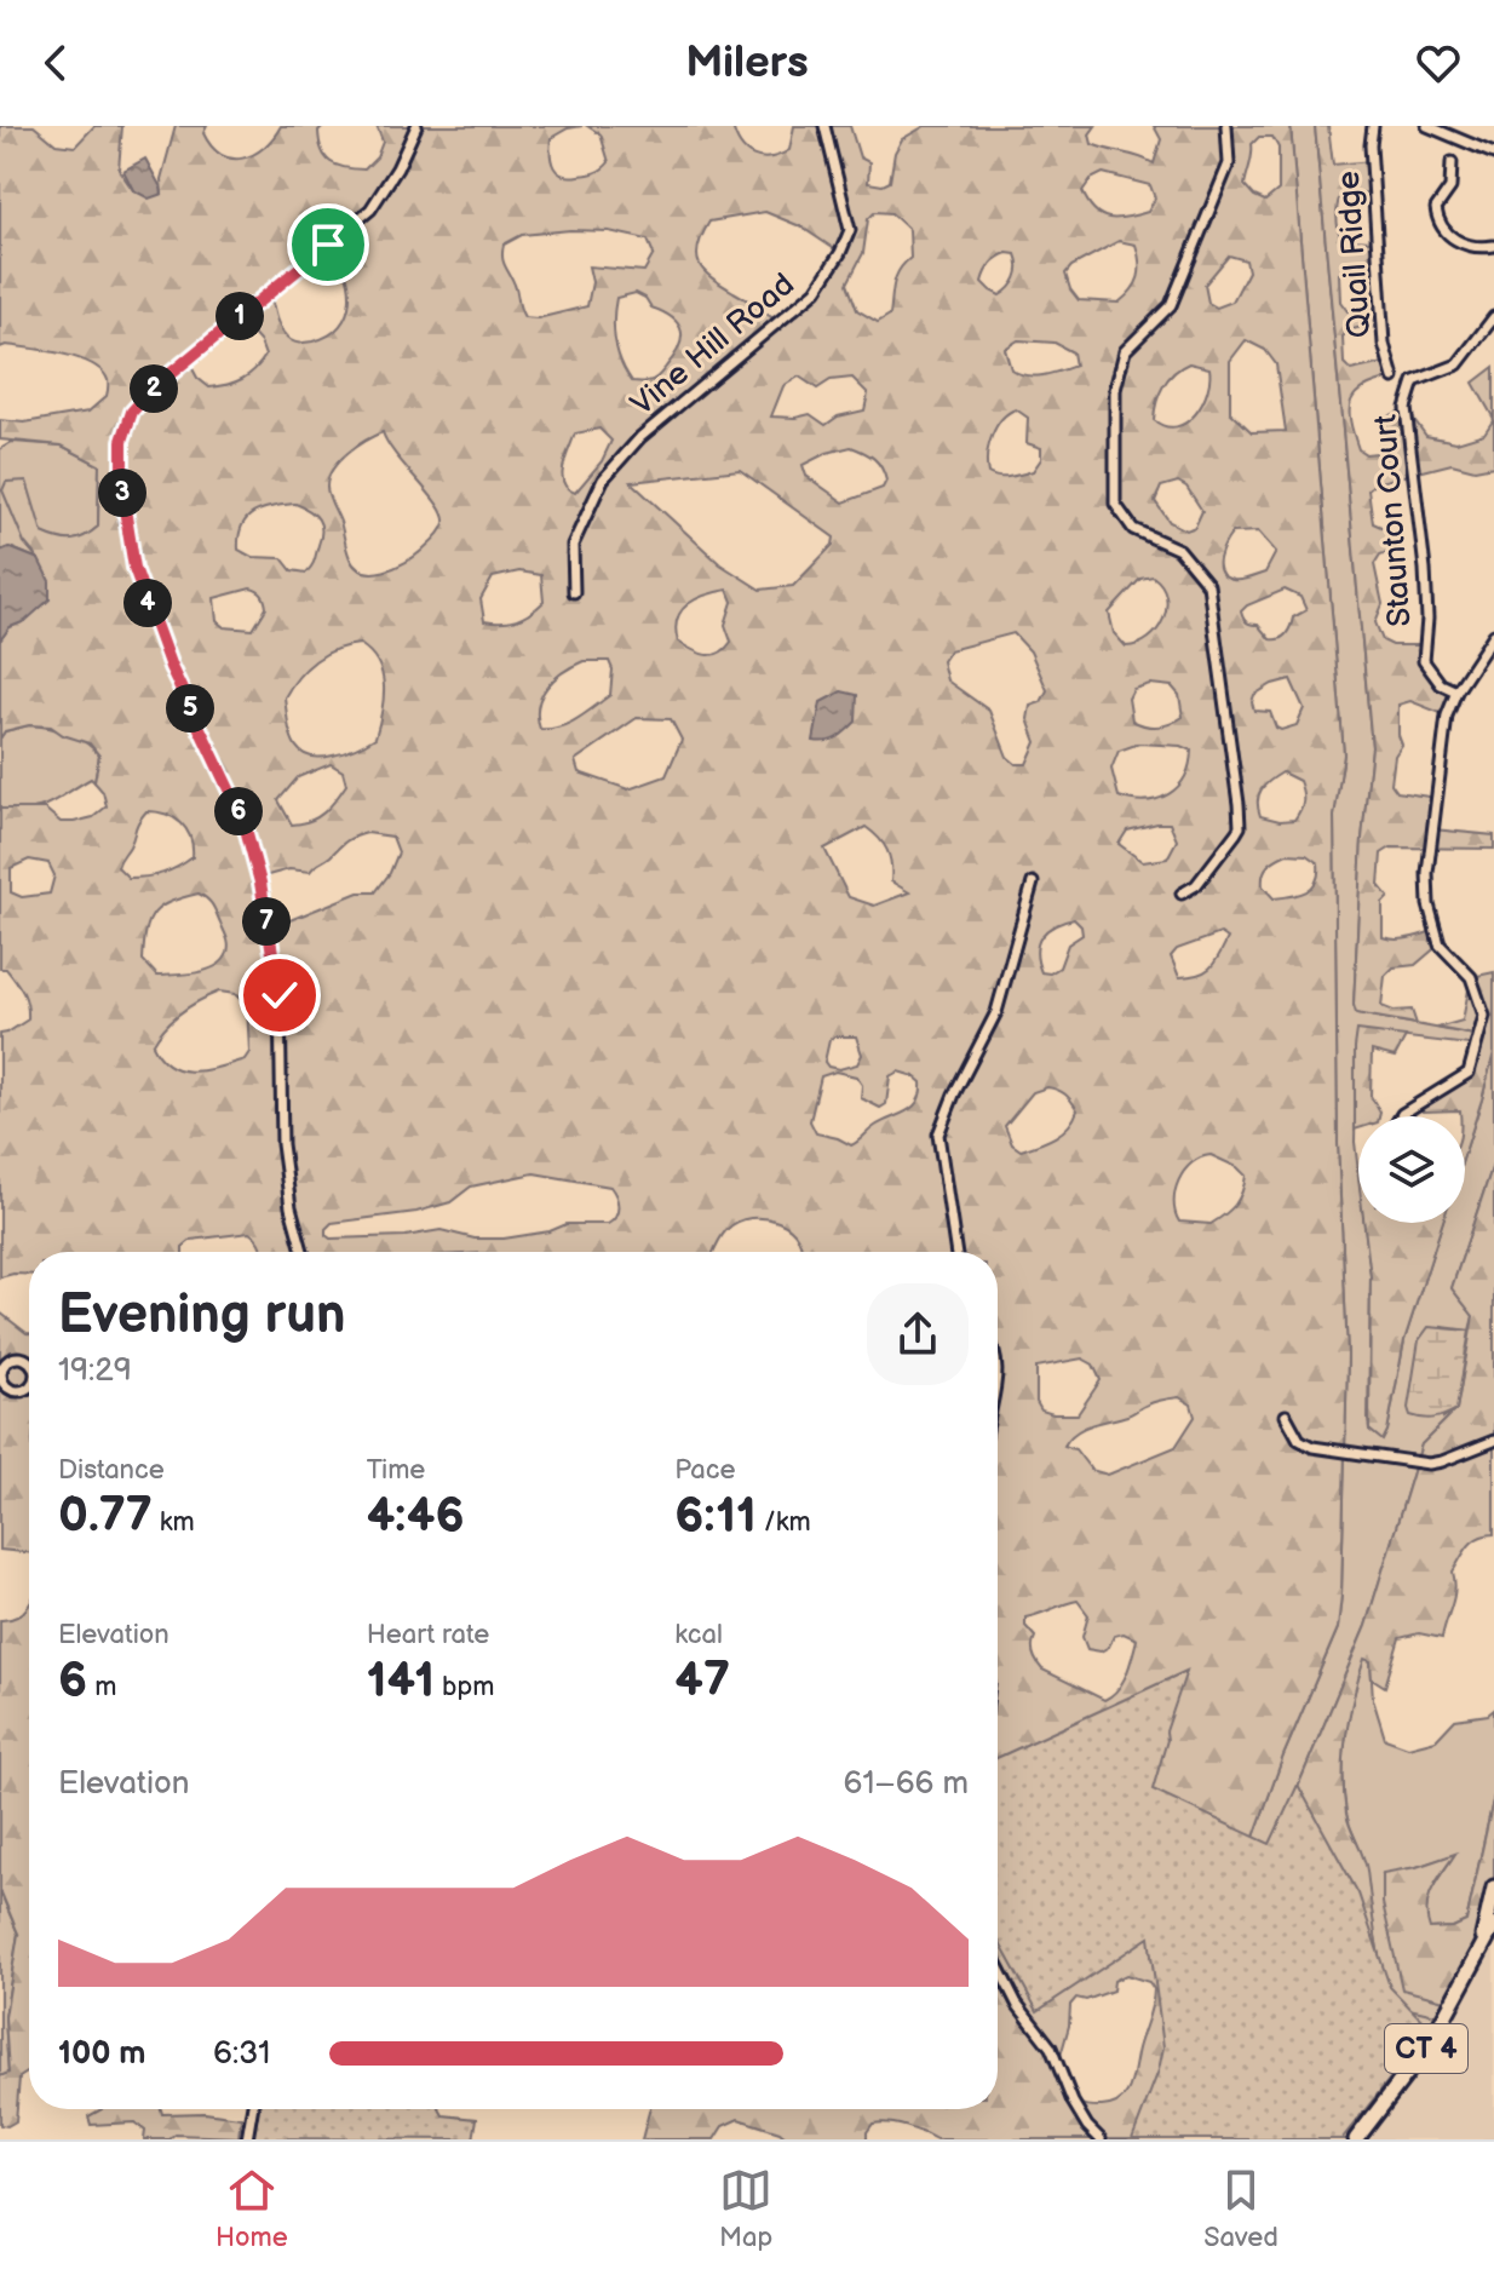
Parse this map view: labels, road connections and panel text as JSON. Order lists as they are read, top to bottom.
{
  "streets": {
    "main road": ["CT 4"],
    "street": ["Quail Ridge", "Vine Hill Road", "Staunton Court"]
  },
  "page": {
    "header": "Milers",
    "pins": [
      "1",
      "2",
      "3",
      "4",
      "5",
      "6",
      "7"
    ],
    "heading": ["Evening run", "19:29"],
    "stats": [
      ["Distance", "0.77 km"],
      ["Time", "4:46"],
      ["Pace", "6:11 /km"],
      ["Elevation", "6 m"],
      ["Heart rate", "141 bpm"],
      ["kcal", "47"]
    ],
    "chart": ["Elevation", "61–66 m"],
    "list": [
      {
        "name": "100 m",
        "note": "6:31"
      }
    ],
    "tabs": ["Home", "Map", "Saved"]
  }
}
